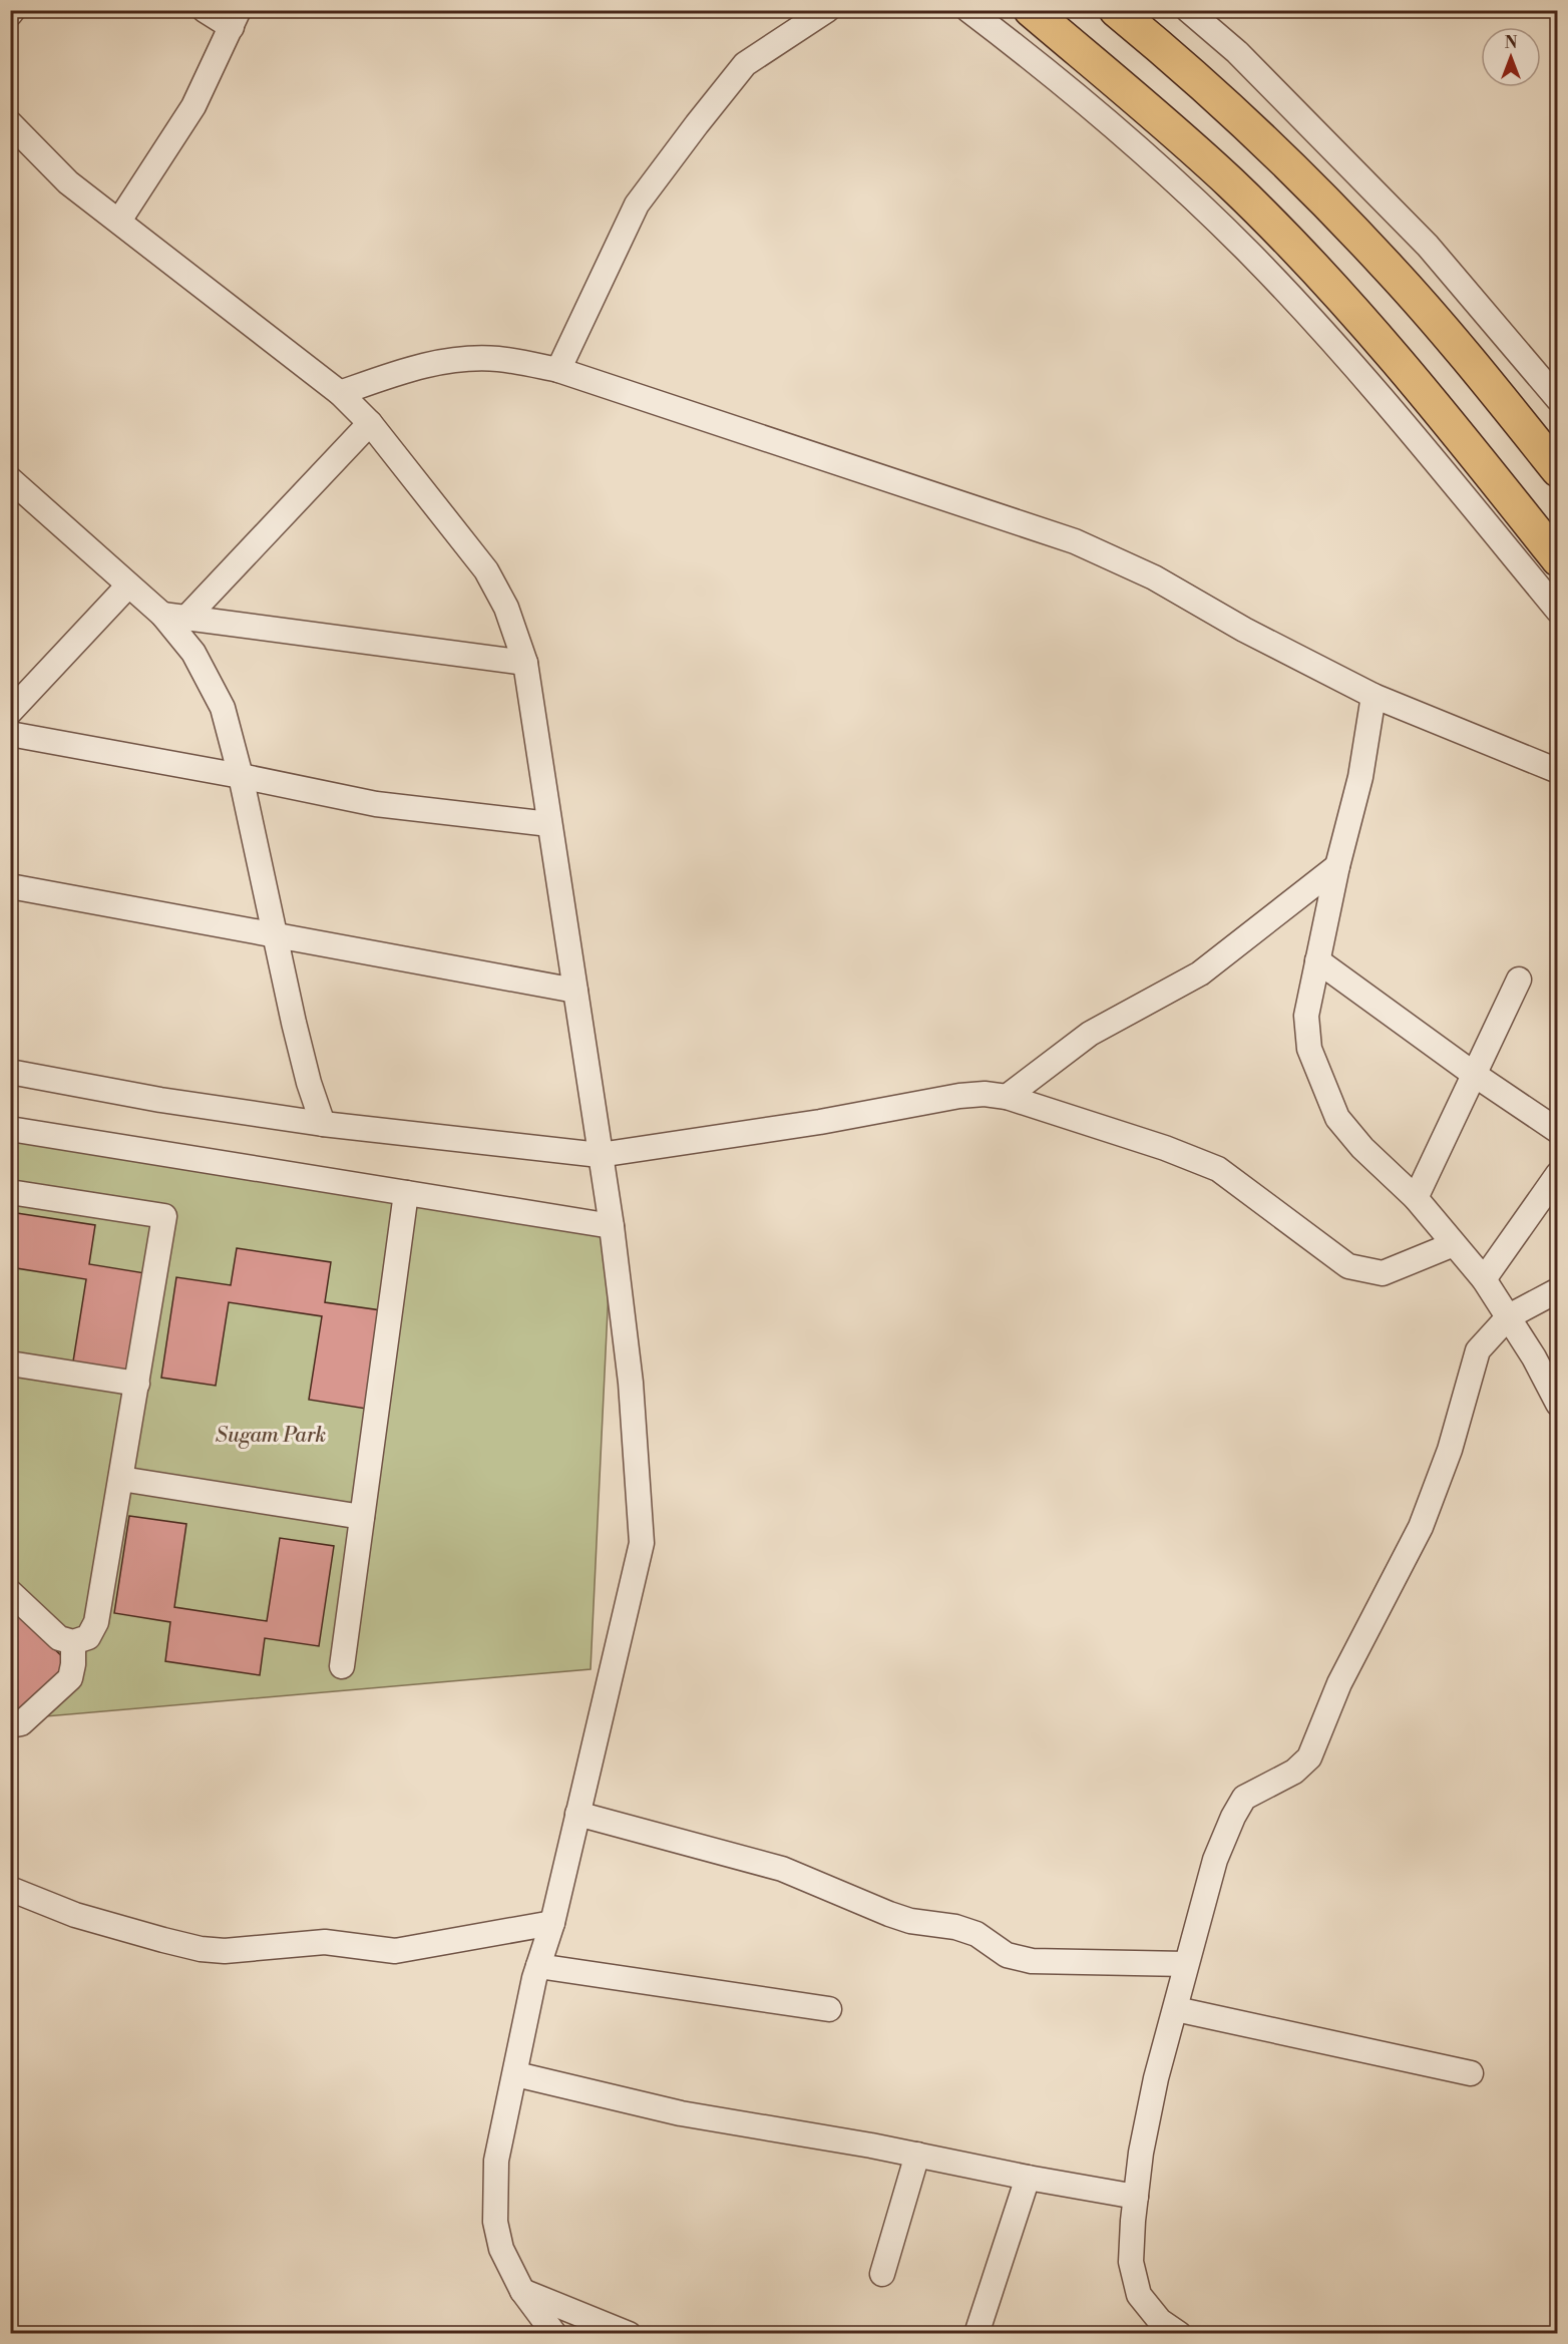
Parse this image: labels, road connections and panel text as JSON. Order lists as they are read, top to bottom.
{
  "parks": ["Sugam Park"],
  "north": "top"
}
